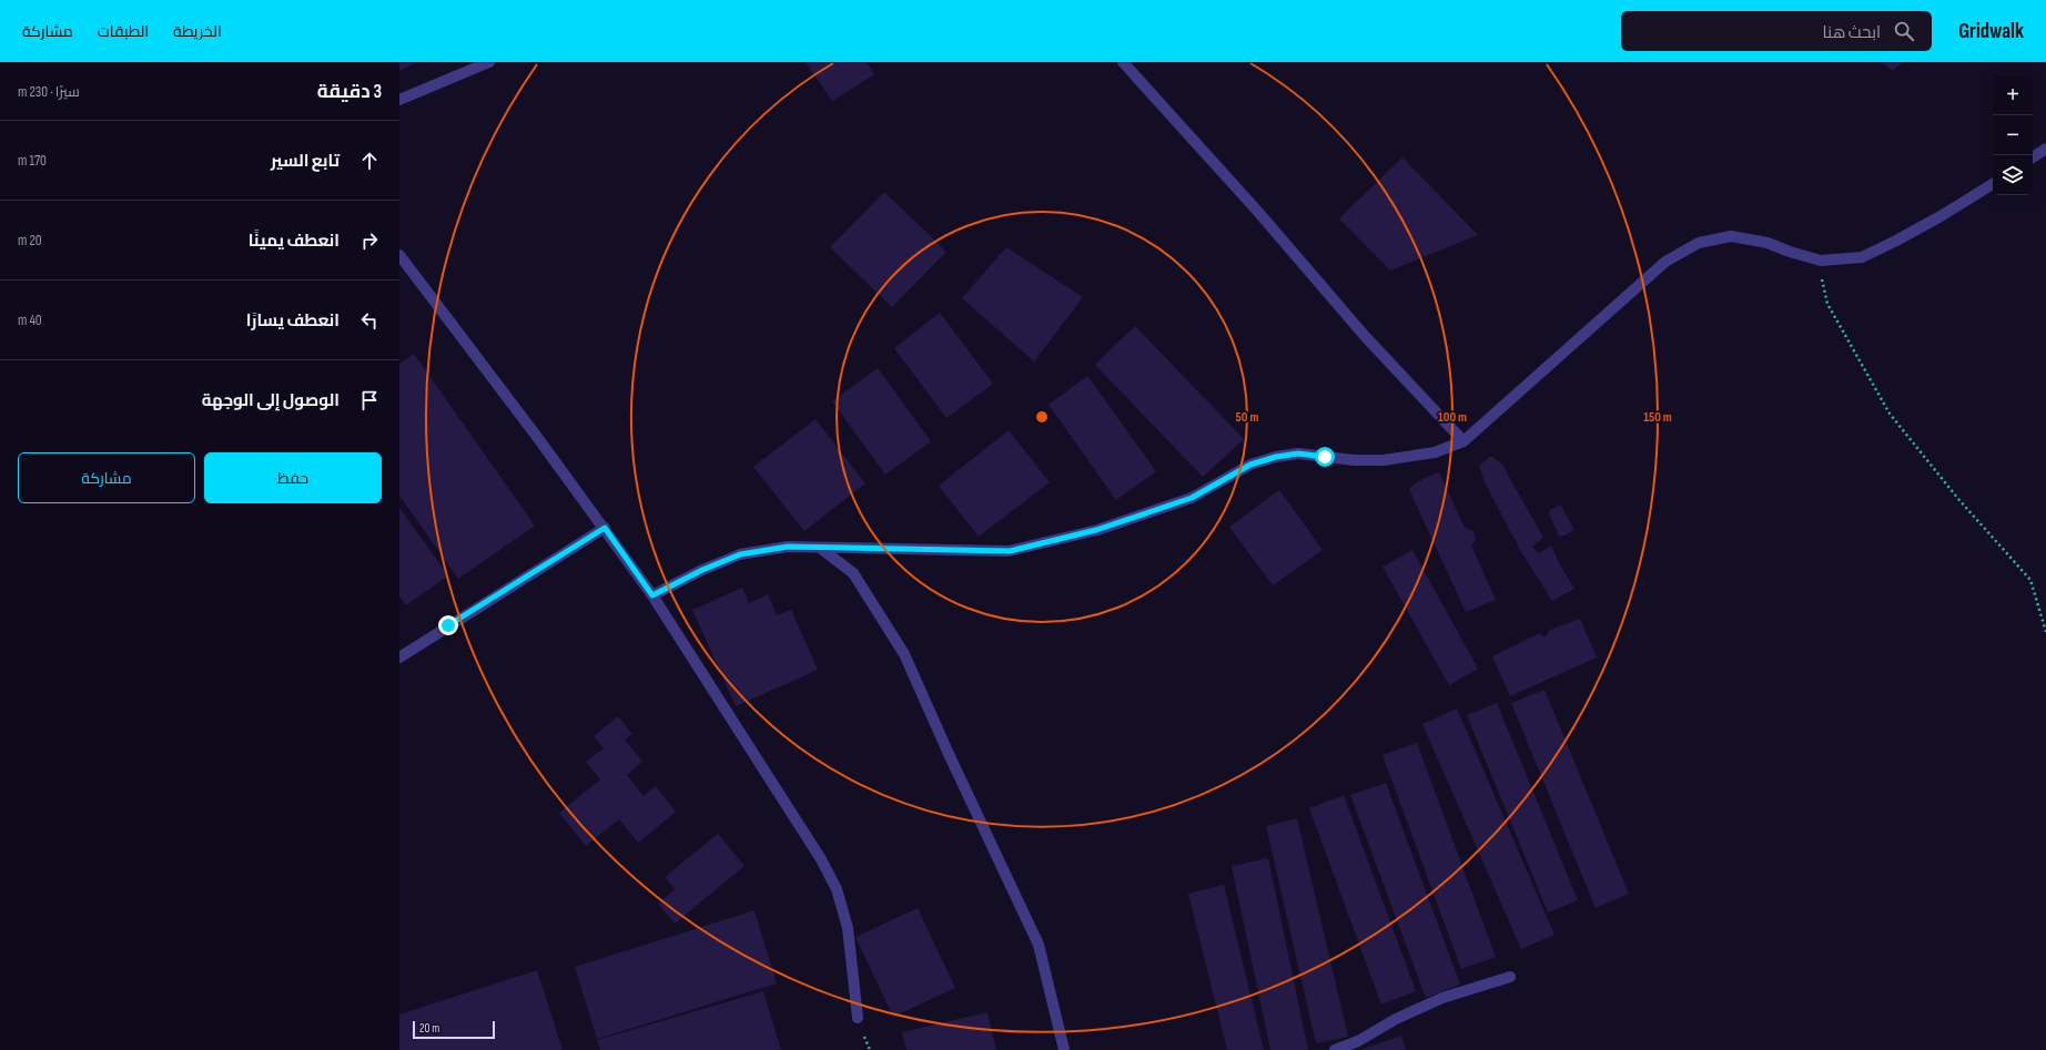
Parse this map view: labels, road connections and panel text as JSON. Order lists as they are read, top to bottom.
{
  "scale_bar": "20 m",
  "page": {
    "header": "Gridwalk",
    "search": "ابحث هنا",
    "nav": ["الخريطة", "الطبقات", "مشاركة"],
    "heading": ["3 دقيقة", "سيرًا · 230 m"],
    "map_buttons": ["+", "−"],
    "list": [
      ["تابع السير", "170 m"],
      ["انعطف يمينًا", "20 m"],
      ["انعطف يسارًا", "40 m"],
      "الوصول إلى الوجهة"
    ],
    "buttons": ["حفظ", "مشاركة"],
    "scale": "20 m"
  },
  "rings": ["50 m", "100 m", "150 m"]
}
